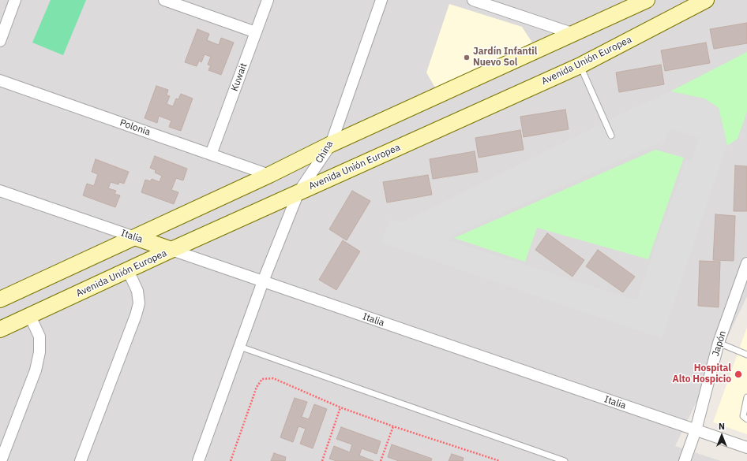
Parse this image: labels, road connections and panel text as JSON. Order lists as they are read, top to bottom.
{
  "streets": {
    "street": [
      "Avenida Unión Europea",
      "Kuwait",
      "Polonia",
      "China",
      "Italia",
      "Japón"
    ]
  },
  "crossings": [
    ["Avenida Unión Europea", "China"],
    ["Avenida Unión Europea", "Italia"],
    ["Kuwait", "Polonia"],
    ["China", "Italia"],
    ["Italia", "Japón"]
  ],
  "places": ["Jardín Infantil Nuevo Sol", "Hospital Alto Hospicio"],
  "north": "top"
}
